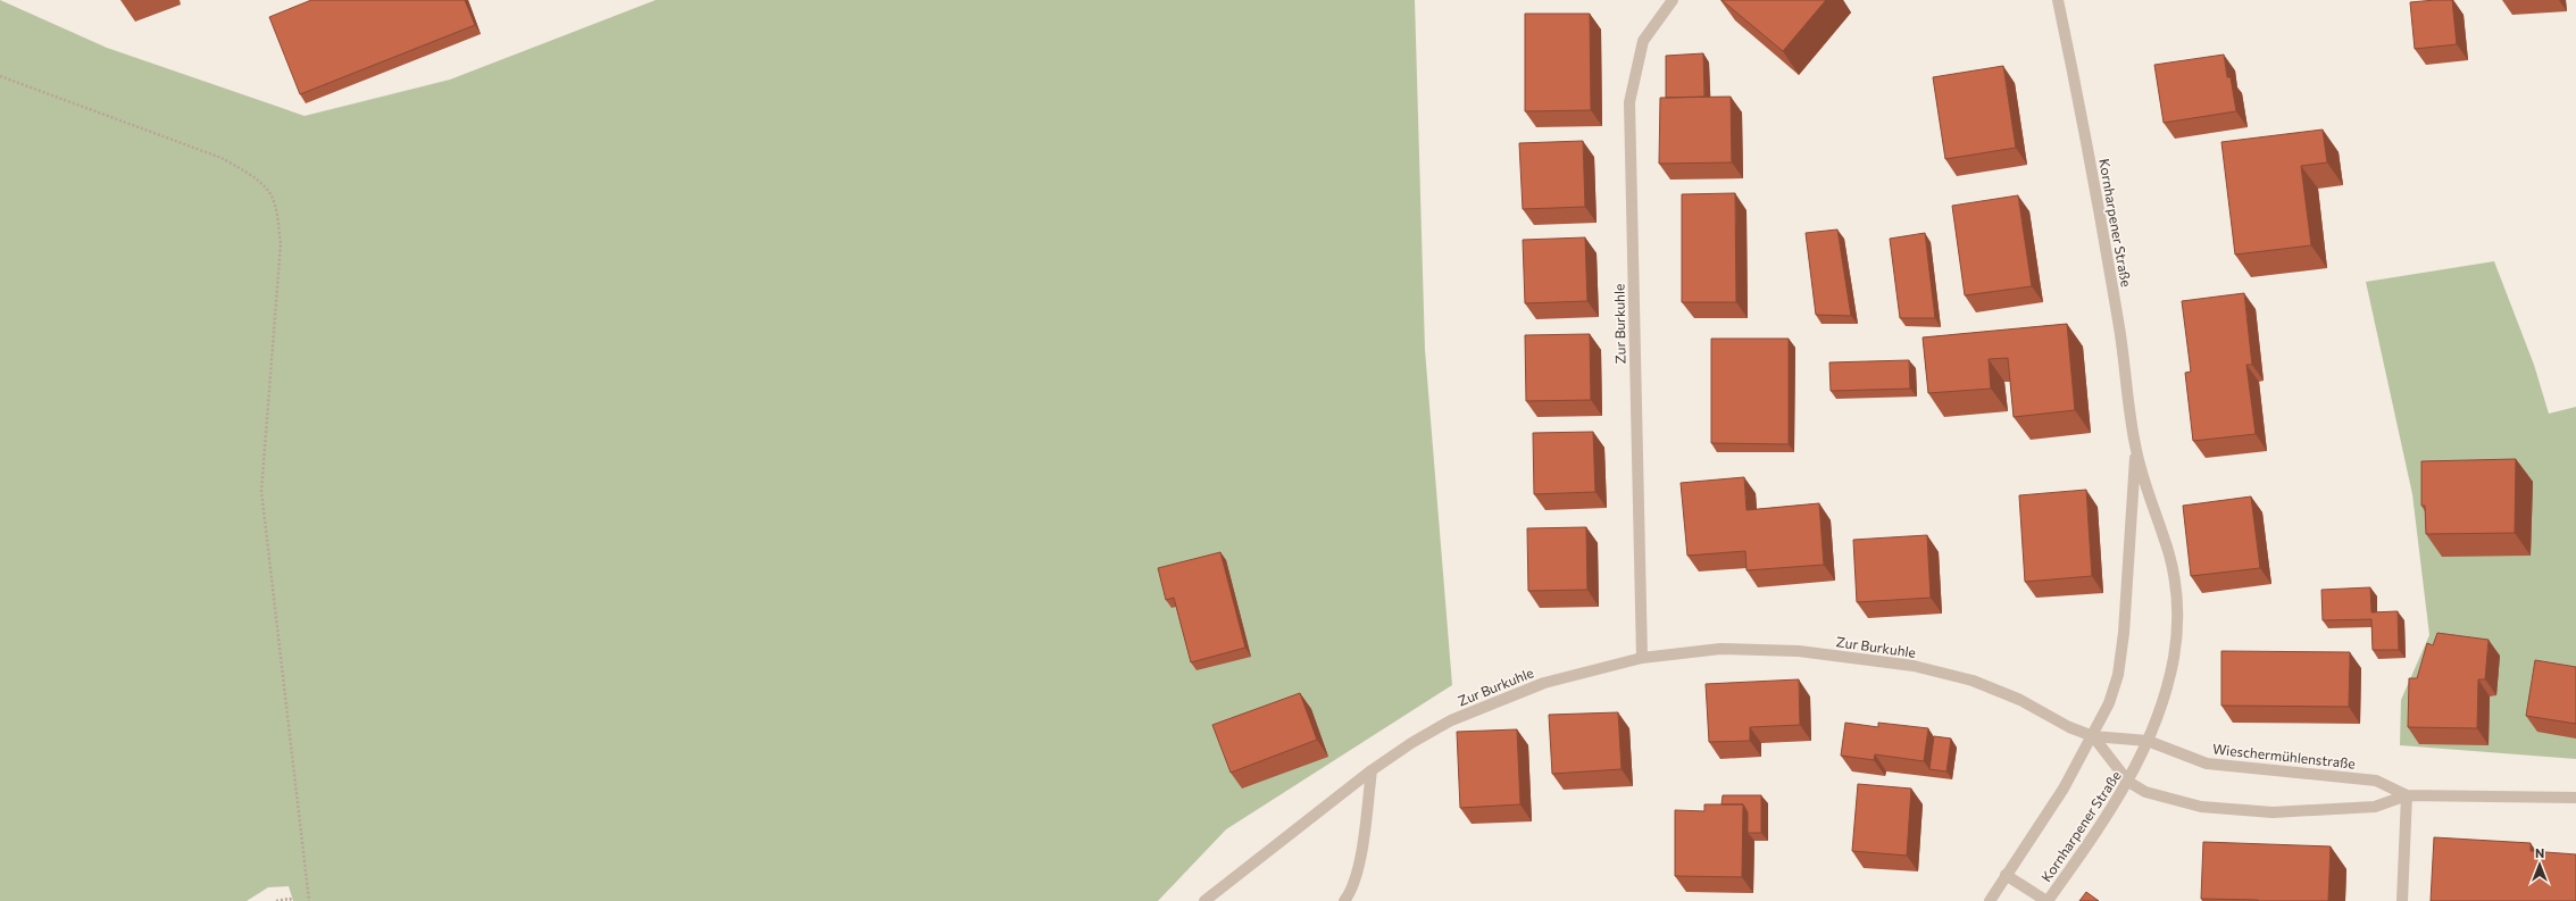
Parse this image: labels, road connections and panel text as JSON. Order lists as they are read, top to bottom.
{
  "streets": {
    "street": ["Kornharpener Straße", "Zur Burkuhle", "Wieschermühlenstraße"]
  },
  "crossings": [
    ["Kornharpener Straße", "Zur Burkuhle"],
    ["Kornharpener Straße", "Wieschermühlenstraße"],
    ["Zur Burkuhle", "Wieschermühlenstraße"]
  ],
  "north": "top"
}
